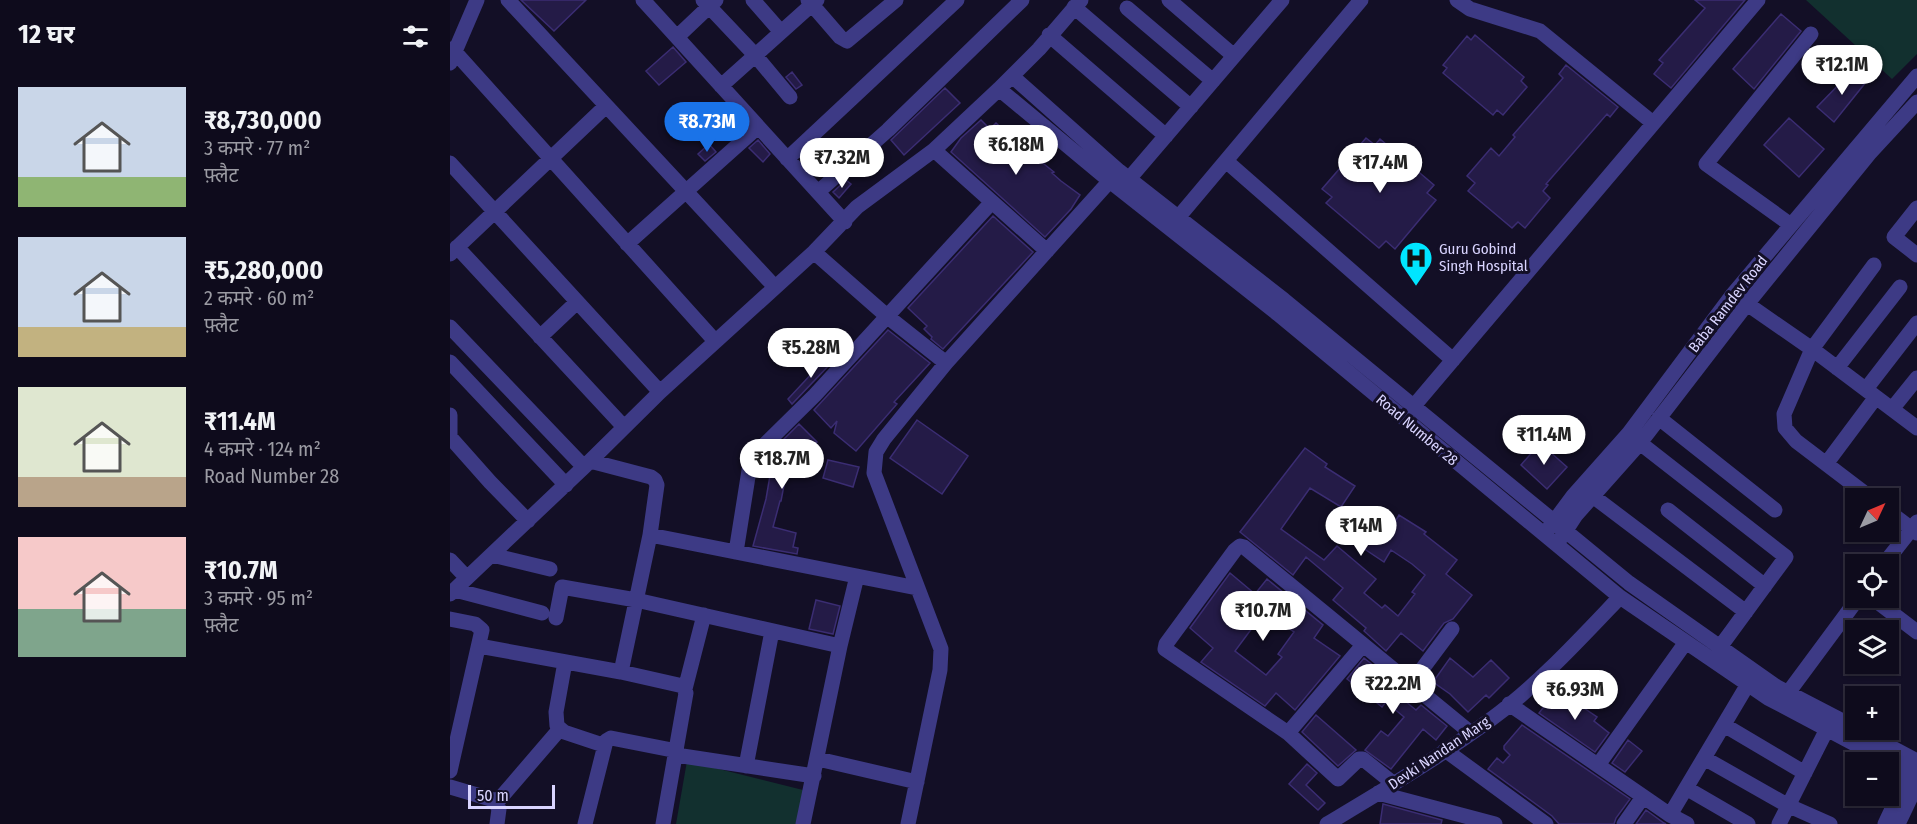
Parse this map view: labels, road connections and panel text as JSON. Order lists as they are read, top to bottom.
{
  "streets": {
    "street": ["Baba Ramdev Road", "Road Number 28", "Devki Nandan Marg"]
  },
  "crossings": [
    ["Baba Ramdev Road", "Road Number 28"],
    ["Road Number 28", "Devki Nandan Marg"]
  ],
  "places": {
    "hospital": ["Guru Gobind Singh Hospital"]
  },
  "scale_bar": "50 m",
  "north": "top right",
  "page": {
    "heading": "12 घर",
    "price": [
      "₹12.1M",
      "₹8.73M",
      "₹6.18M",
      "₹7.32M",
      "₹17.4M",
      "₹5.28M",
      "₹11.4M",
      "₹18.7M",
      "₹14M",
      "₹10.7M",
      "₹22.2M",
      "₹6.93M"
    ],
    "list": [
      {
        "name": "₹8,730,000",
        "note": "3 कमरे · 77 m² · फ़्लैट"
      },
      {
        "name": "₹5,280,000",
        "note": "2 कमरे · 60 m² · फ़्लैट"
      },
      {
        "name": "₹11.4M",
        "note": "4 कमरे · 124 m² · Road Number 28"
      },
      {
        "name": "₹10.7M",
        "note": "3 कमरे · 95 m² · फ़्लैट"
      }
    ],
    "map_buttons": ["+", "−"],
    "scale": "50 m"
  }
}
